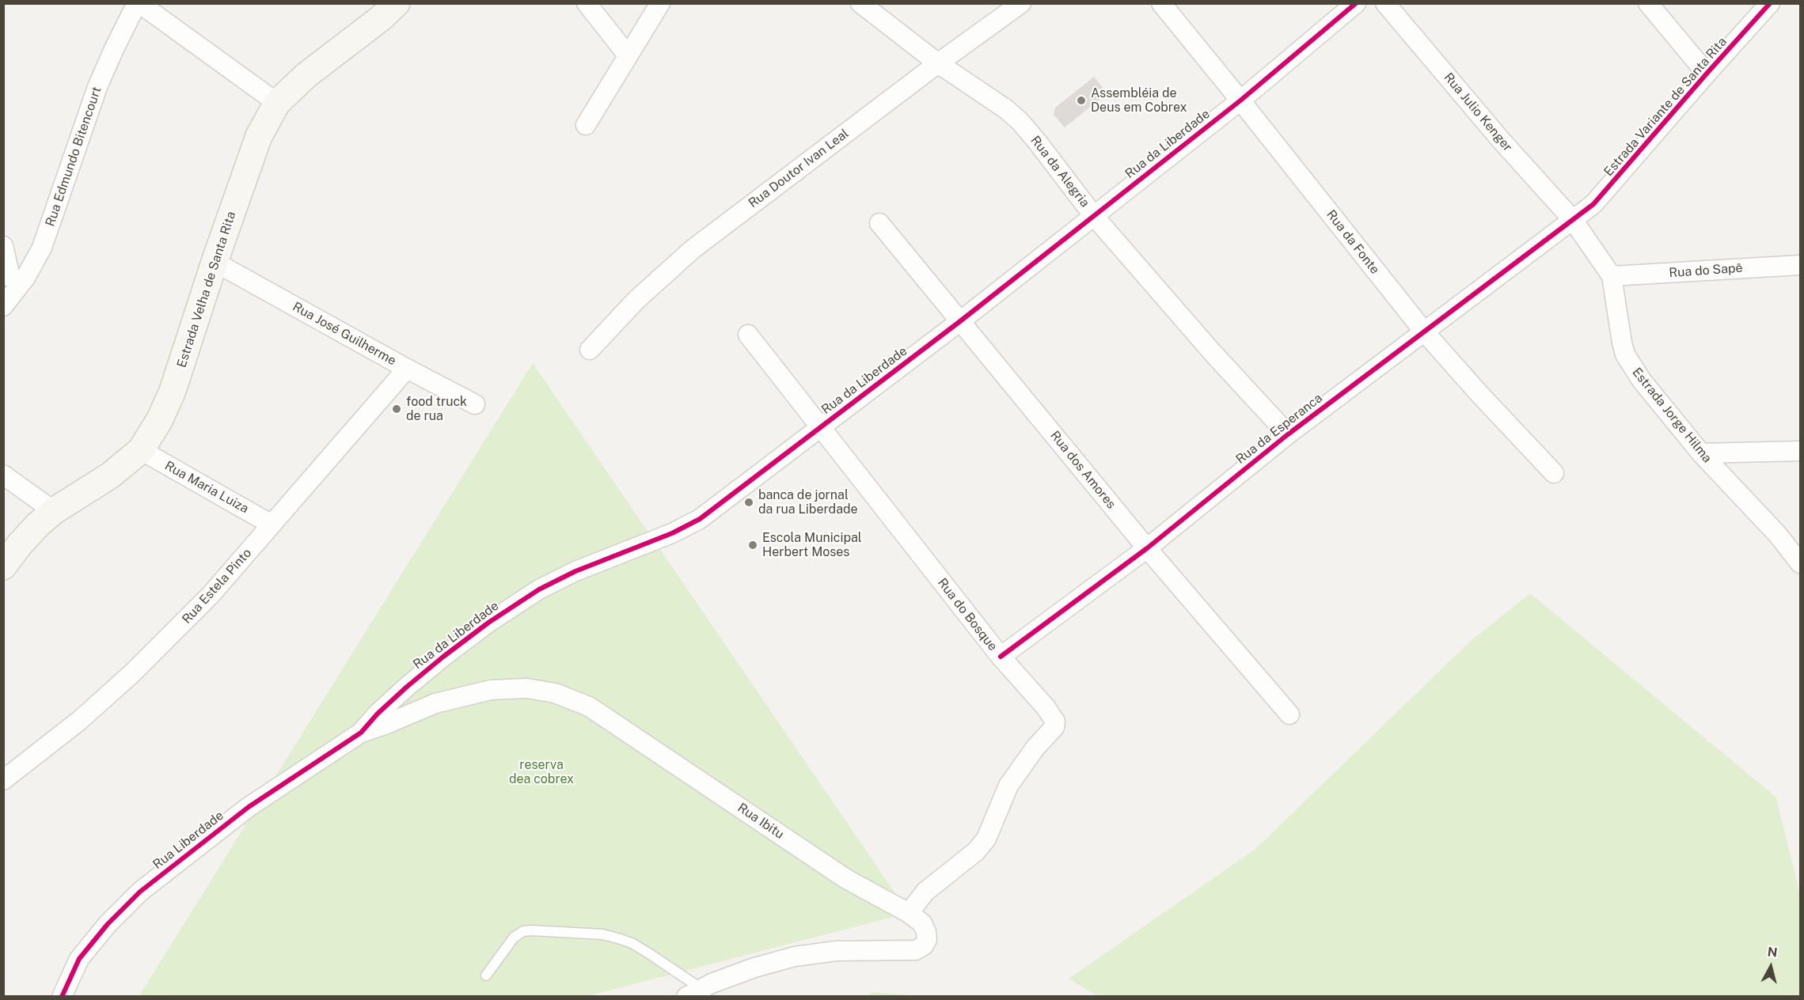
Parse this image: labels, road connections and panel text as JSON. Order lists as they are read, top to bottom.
{
  "streets": {
    "street": [
      "Estrada Variante de Santa Rita",
      "Rua Julio Kenger",
      "Rua da Liberdade",
      "Rua Edmundo Bitencourt",
      "Rua Doutor Ivan Leal",
      "Rua da Alegria",
      "Rua da Fonte",
      "Rua do Sapê",
      "Estrada Velha de Santa Rita",
      "Rua José Guilherme",
      "Estrada Jorge Hilma",
      "Rua da Esperanca",
      "Rua dos Amores",
      "Rua Maria Luiza",
      "Rua Estela Pinto",
      "Rua do Bosque",
      "Rua Ibitu",
      "Rua Liberdade"
    ]
  },
  "crossings": [
    ["Estrada Variante de Santa Rita", "Rua Julio Kenger"],
    ["Estrada Variante de Santa Rita", "Estrada Jorge Hilma"],
    ["Estrada Variante de Santa Rita", "Rua da Esperanca"],
    ["Rua Julio Kenger", "Estrada Jorge Hilma"],
    ["Rua Julio Kenger", "Rua da Esperanca"],
    ["Rua da Liberdade", "Rua da Alegria"],
    ["Rua da Liberdade", "Rua da Fonte"],
    ["Rua da Liberdade", "Rua dos Amores"],
    ["Rua da Liberdade", "Rua do Bosque"],
    ["Rua da Liberdade", "Rua Ibitu"],
    ["Rua da Liberdade", "Rua Liberdade"],
    ["Rua Doutor Ivan Leal", "Rua da Alegria"],
    ["Rua da Alegria", "Rua da Esperanca"],
    ["Rua da Fonte", "Rua da Esperanca"],
    ["Rua do Sapê", "Estrada Jorge Hilma"],
    ["Estrada Velha de Santa Rita", "Rua José Guilherme"],
    ["Estrada Velha de Santa Rita", "Rua Maria Luiza"],
    ["Rua José Guilherme", "Rua Estela Pinto"],
    ["Estrada Jorge Hilma", "Rua da Esperanca"],
    ["Rua da Esperanca", "Rua dos Amores"],
    ["Rua da Esperanca", "Rua do Bosque"],
    ["Rua Maria Luiza", "Rua Estela Pinto"],
    ["Rua do Bosque", "Rua Ibitu"],
    ["Rua Ibitu", "Rua Liberdade"]
  ],
  "parks": ["reserva dea cobrex"],
  "places": [
    "Assembléia de Deus em Cobrex",
    "food truck de rua",
    "banca de jornal da rua Liberdade",
    "Escola Municipal Herbert Moses"
  ],
  "north": "top"
}
